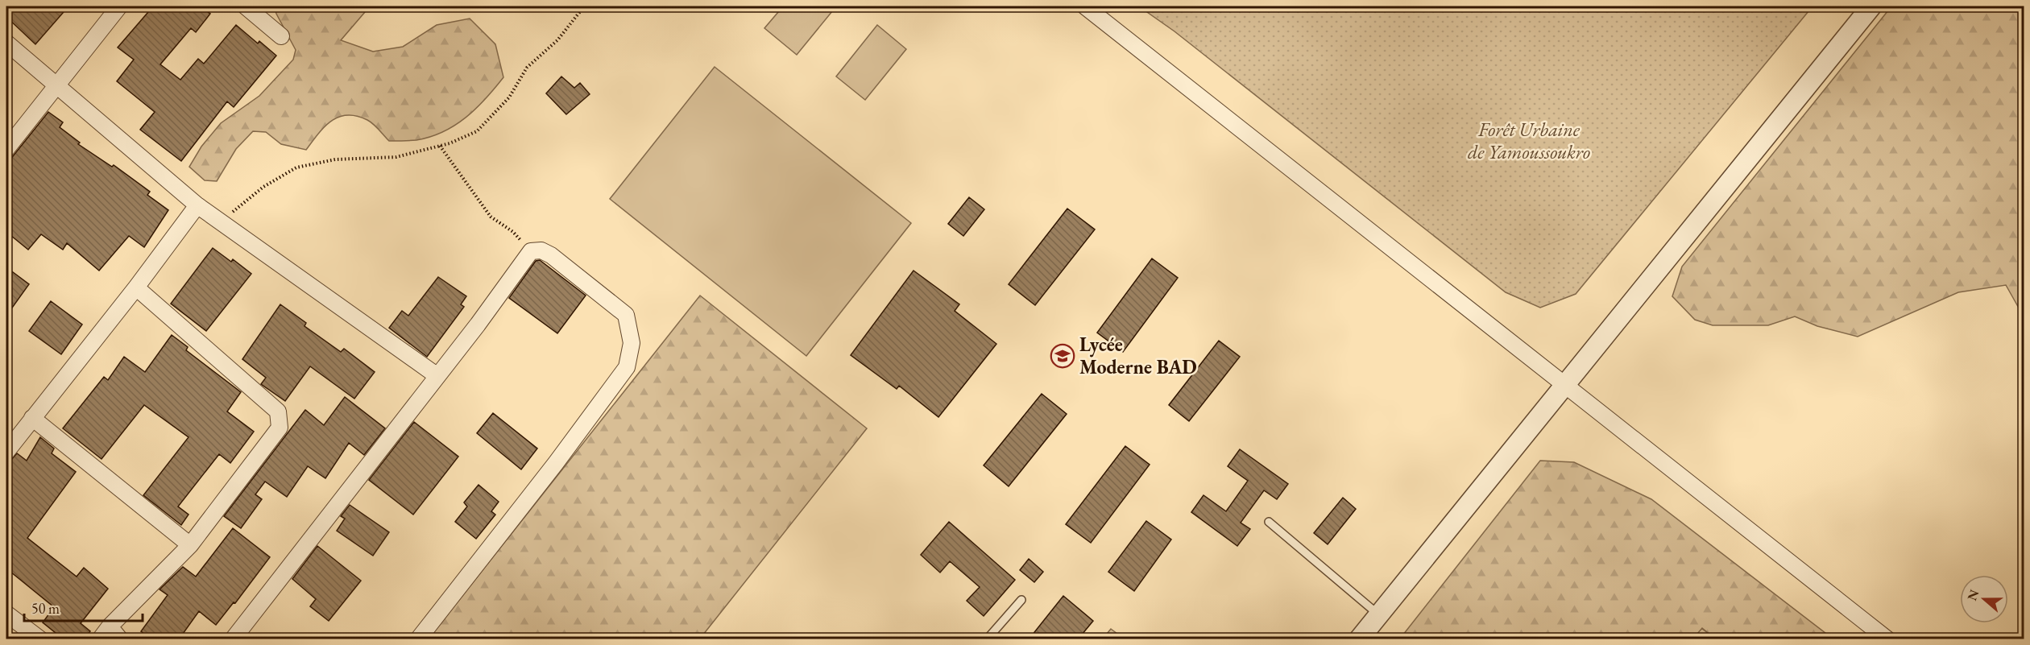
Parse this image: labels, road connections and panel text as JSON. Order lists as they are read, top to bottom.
{
  "parks": ["Forêt Urbaine de Yamoussoukro"],
  "places": {
    "school or university": ["Lycée Moderne BAD"]
  },
  "scale_bar": "50 m",
  "north": "left"
}
